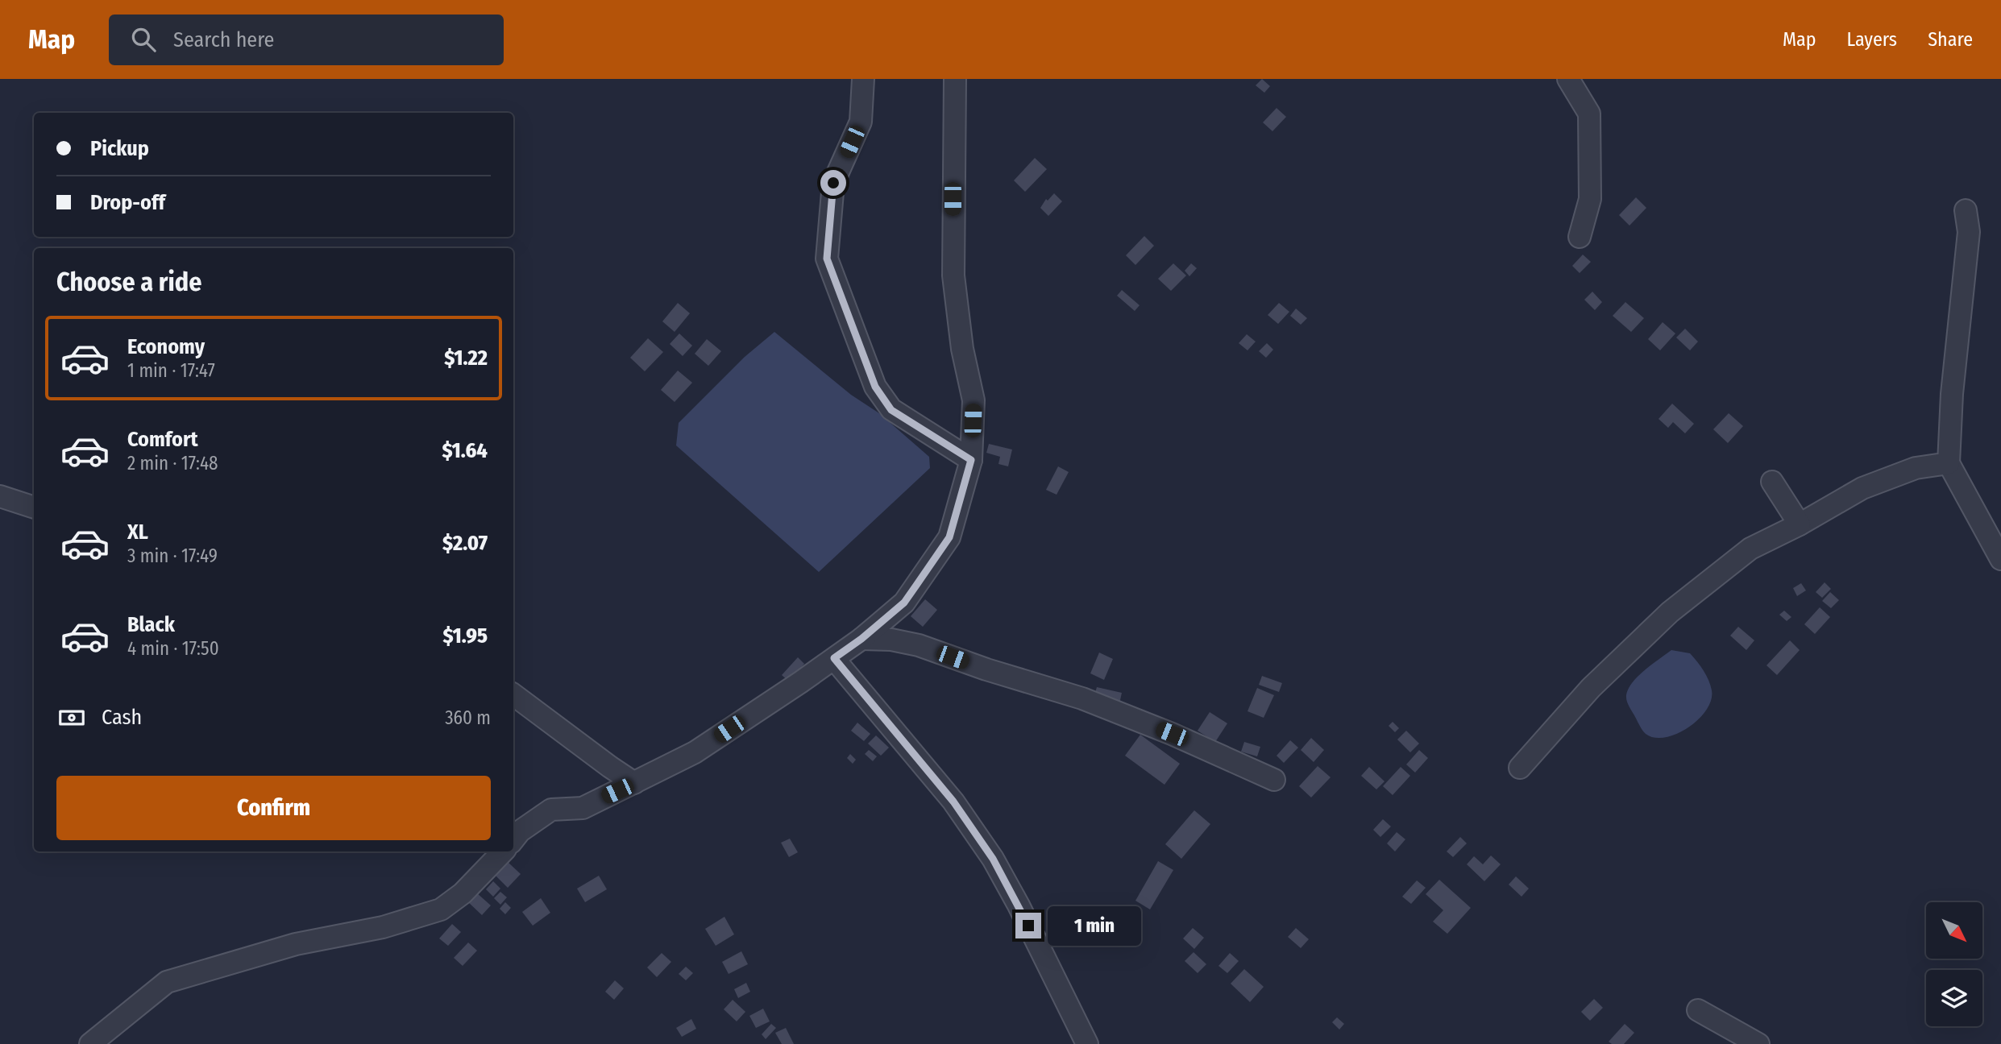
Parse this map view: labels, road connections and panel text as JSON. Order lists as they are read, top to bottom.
{
  "north": "bottom right",
  "page": {
    "header": "Map",
    "search": "Search here",
    "nav": ["Map", "Layers", "Share"],
    "banner": ["Pickup", "Drop-off"],
    "heading": "Choose a ride",
    "list": [
      {
        "name": "Economy",
        "note": "1 min · 17:47",
        "value": "$1.22"
      },
      {
        "name": "Comfort",
        "note": "2 min · 17:48",
        "value": "$1.64"
      },
      {
        "name": "XL",
        "note": "3 min · 17:49",
        "value": "$2.07"
      },
      {
        "name": "Black",
        "note": "4 min · 17:50",
        "value": "$1.95"
      }
    ],
    "pay": ["Cash", "360 m"],
    "buttons": "Confirm",
    "bubble": "1 min"
  }
}
